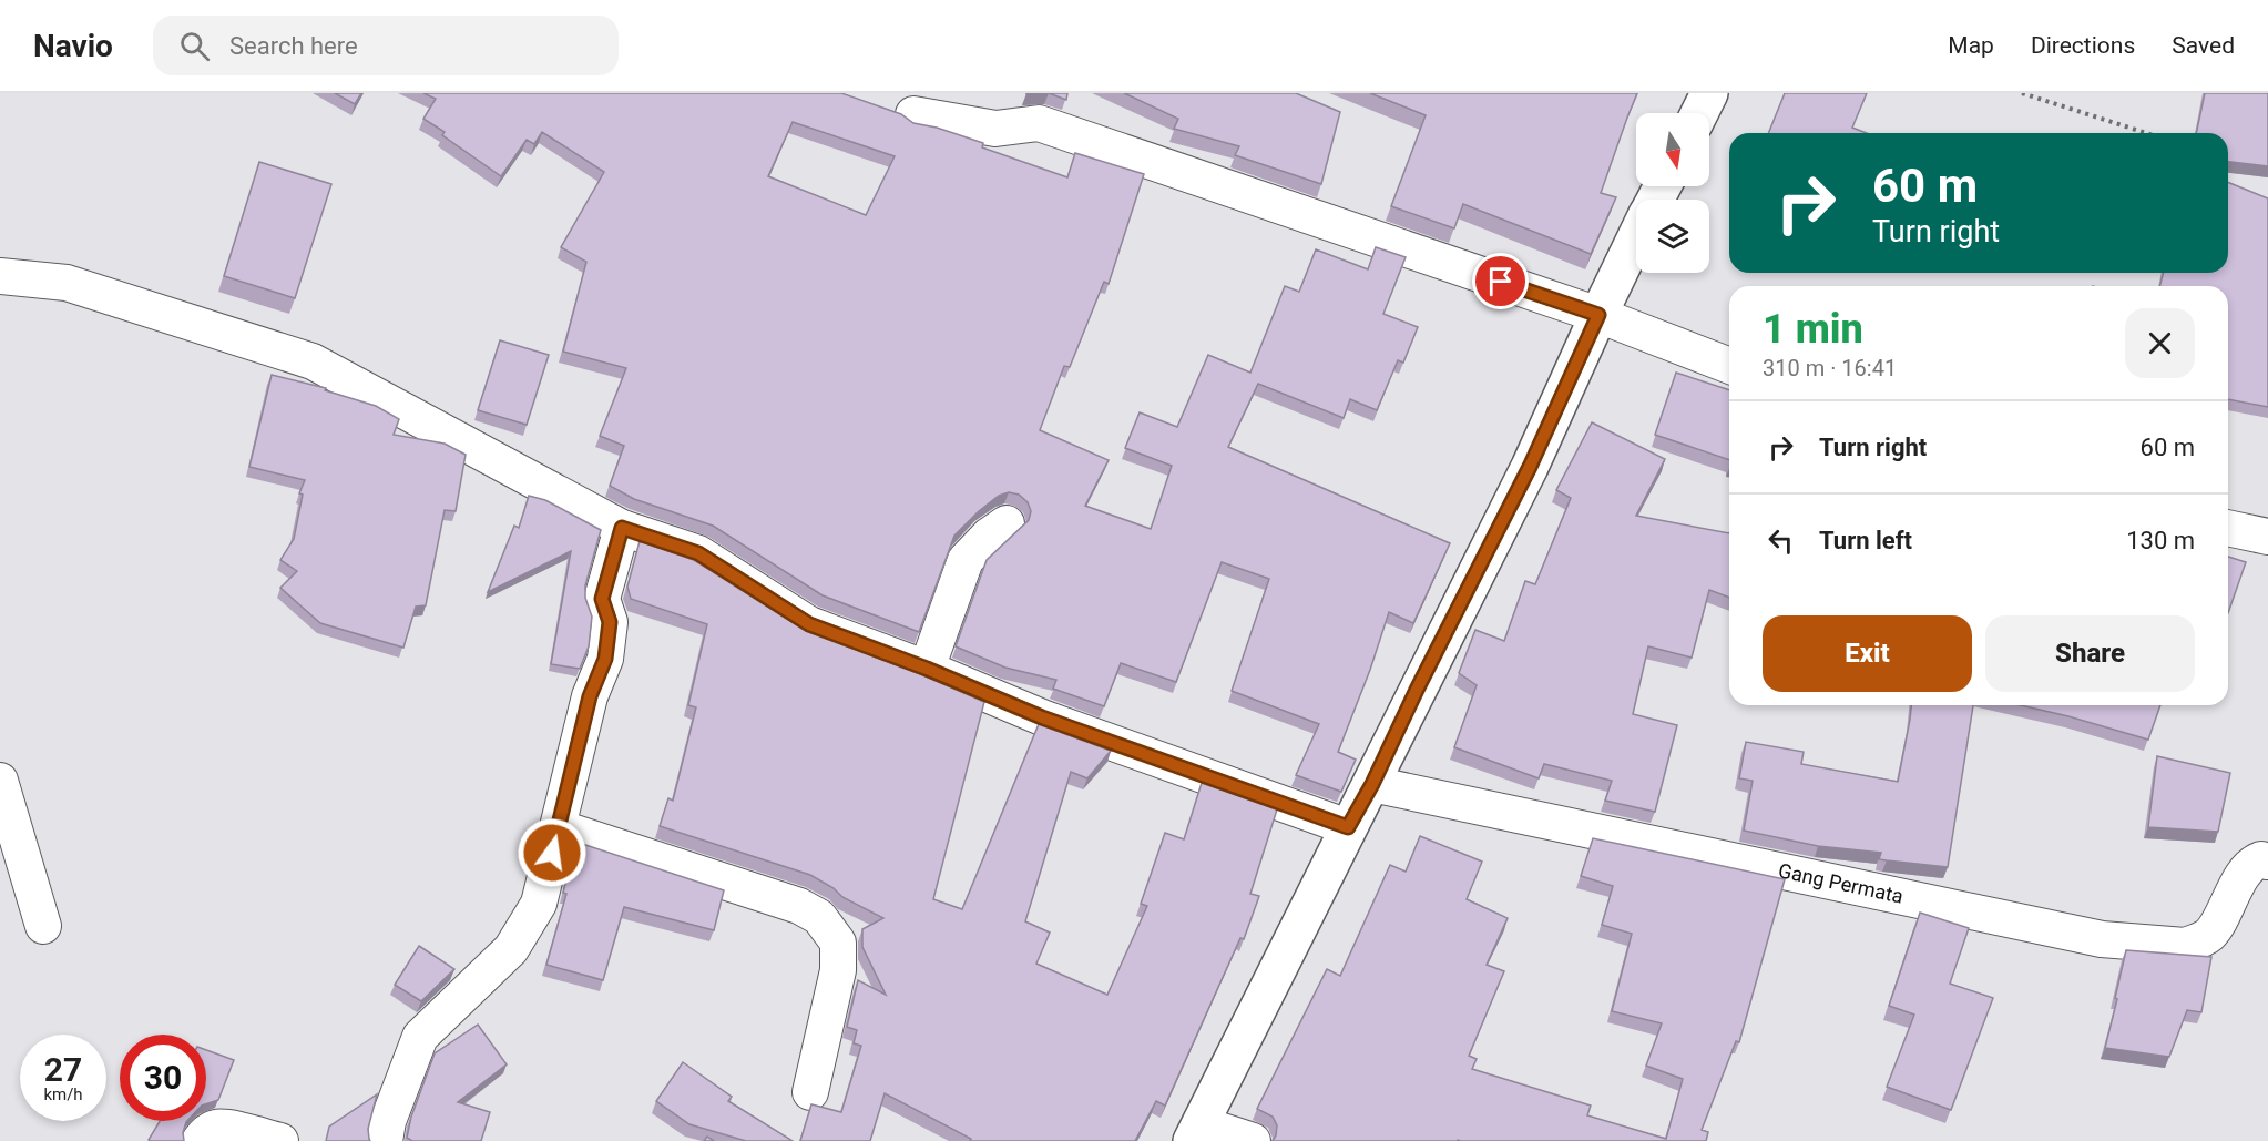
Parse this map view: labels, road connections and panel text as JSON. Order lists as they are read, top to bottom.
{
  "streets": {
    "street": ["Gang Permata"]
  },
  "north": "bottom",
  "page": {
    "header": "Navio",
    "search": "Search here",
    "nav": ["Map", "Directions", "Saved"],
    "turn": ["60 m", "Turn right"],
    "heading": ["1 min", "310 m · 16:41"],
    "list": [
      {
        "name": "Turn right",
        "value": "60 m"
      },
      {
        "name": "Turn left",
        "value": "130 m"
      }
    ],
    "buttons": ["Exit", "Share"],
    "speed": "27 km/h",
    "limit": "30"
  }
}
